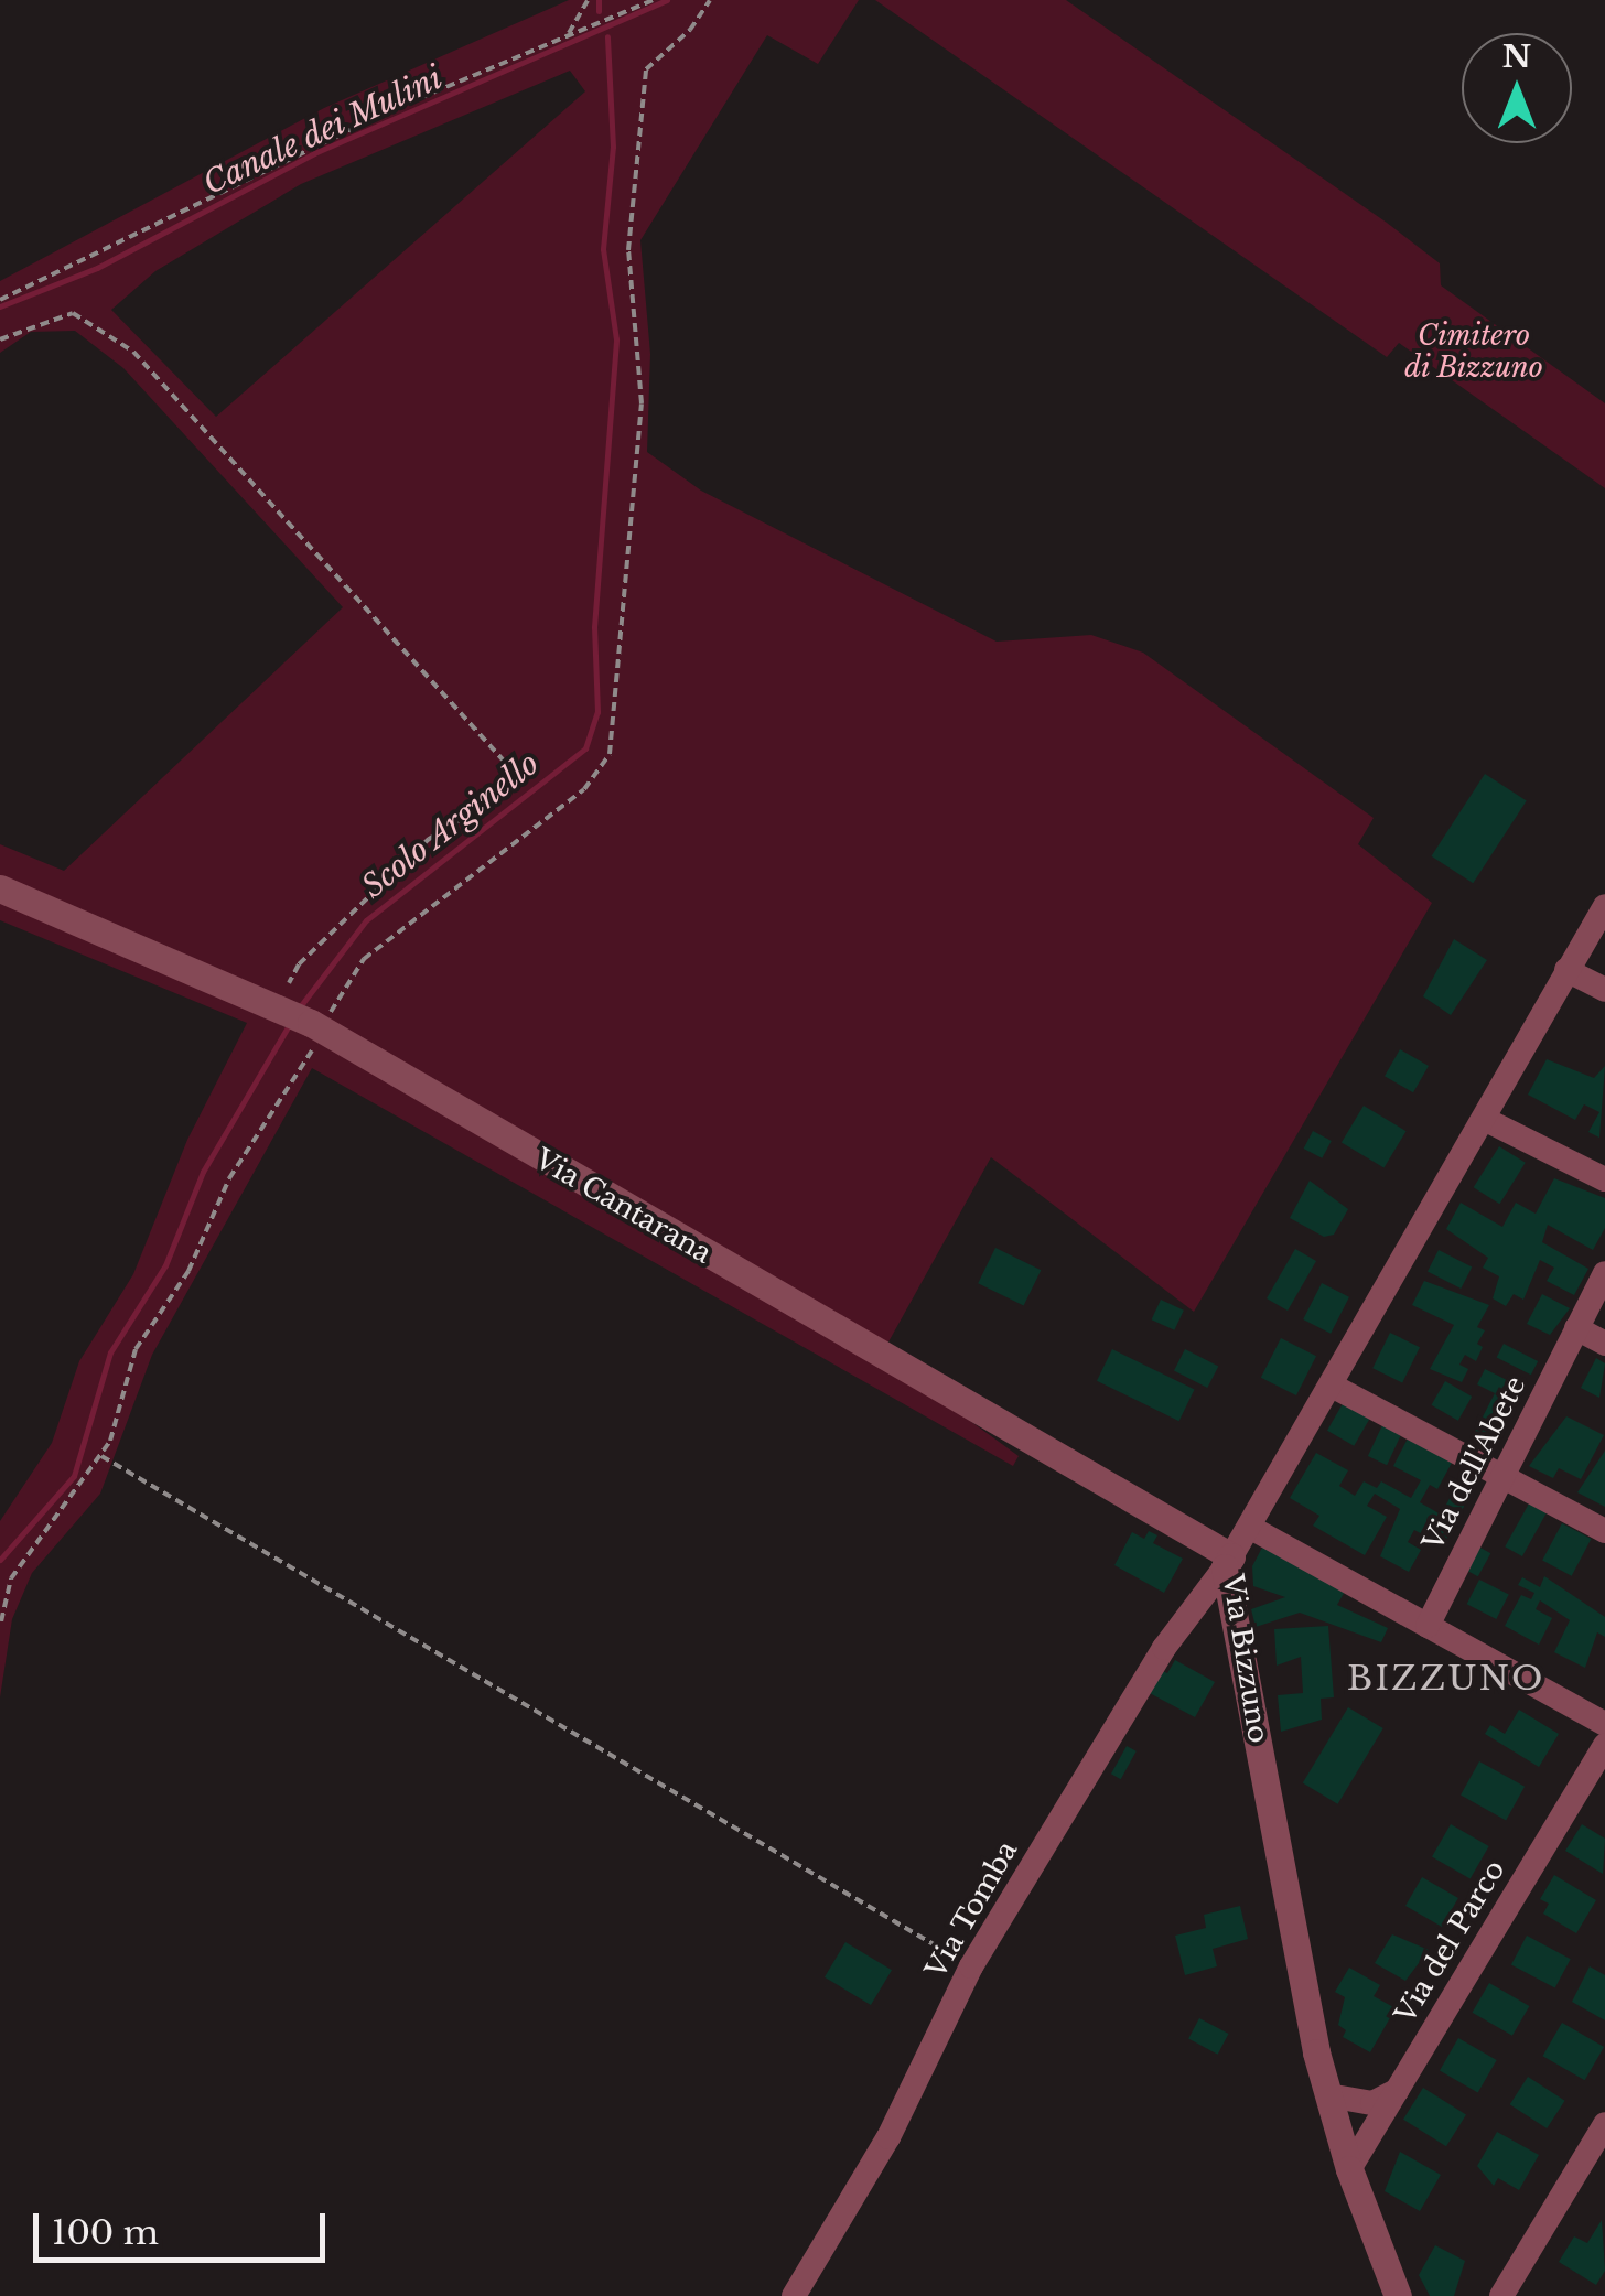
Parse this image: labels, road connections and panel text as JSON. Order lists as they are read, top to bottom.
{
  "streets": {
    "street": [
      "Via Cantarana",
      "Via dell'Abete",
      "Via Bizzuno",
      "Via Tomba",
      "Via del Parco"
    ]
  },
  "crossings": [
    ["Via Cantarana", "Via Bizzuno"],
    ["Via Cantarana", "Via Tomba"],
    ["Via Bizzuno", "Via Tomba"],
    ["Via Bizzuno", "Via del Parco"]
  ],
  "districts": ["BIZZUNO"],
  "water": ["Canale dei Mulini", "Scolo Arginello"],
  "parks": ["Cimitero di Bizzuno"],
  "scale_bar": "100 m",
  "north": "top"
}
